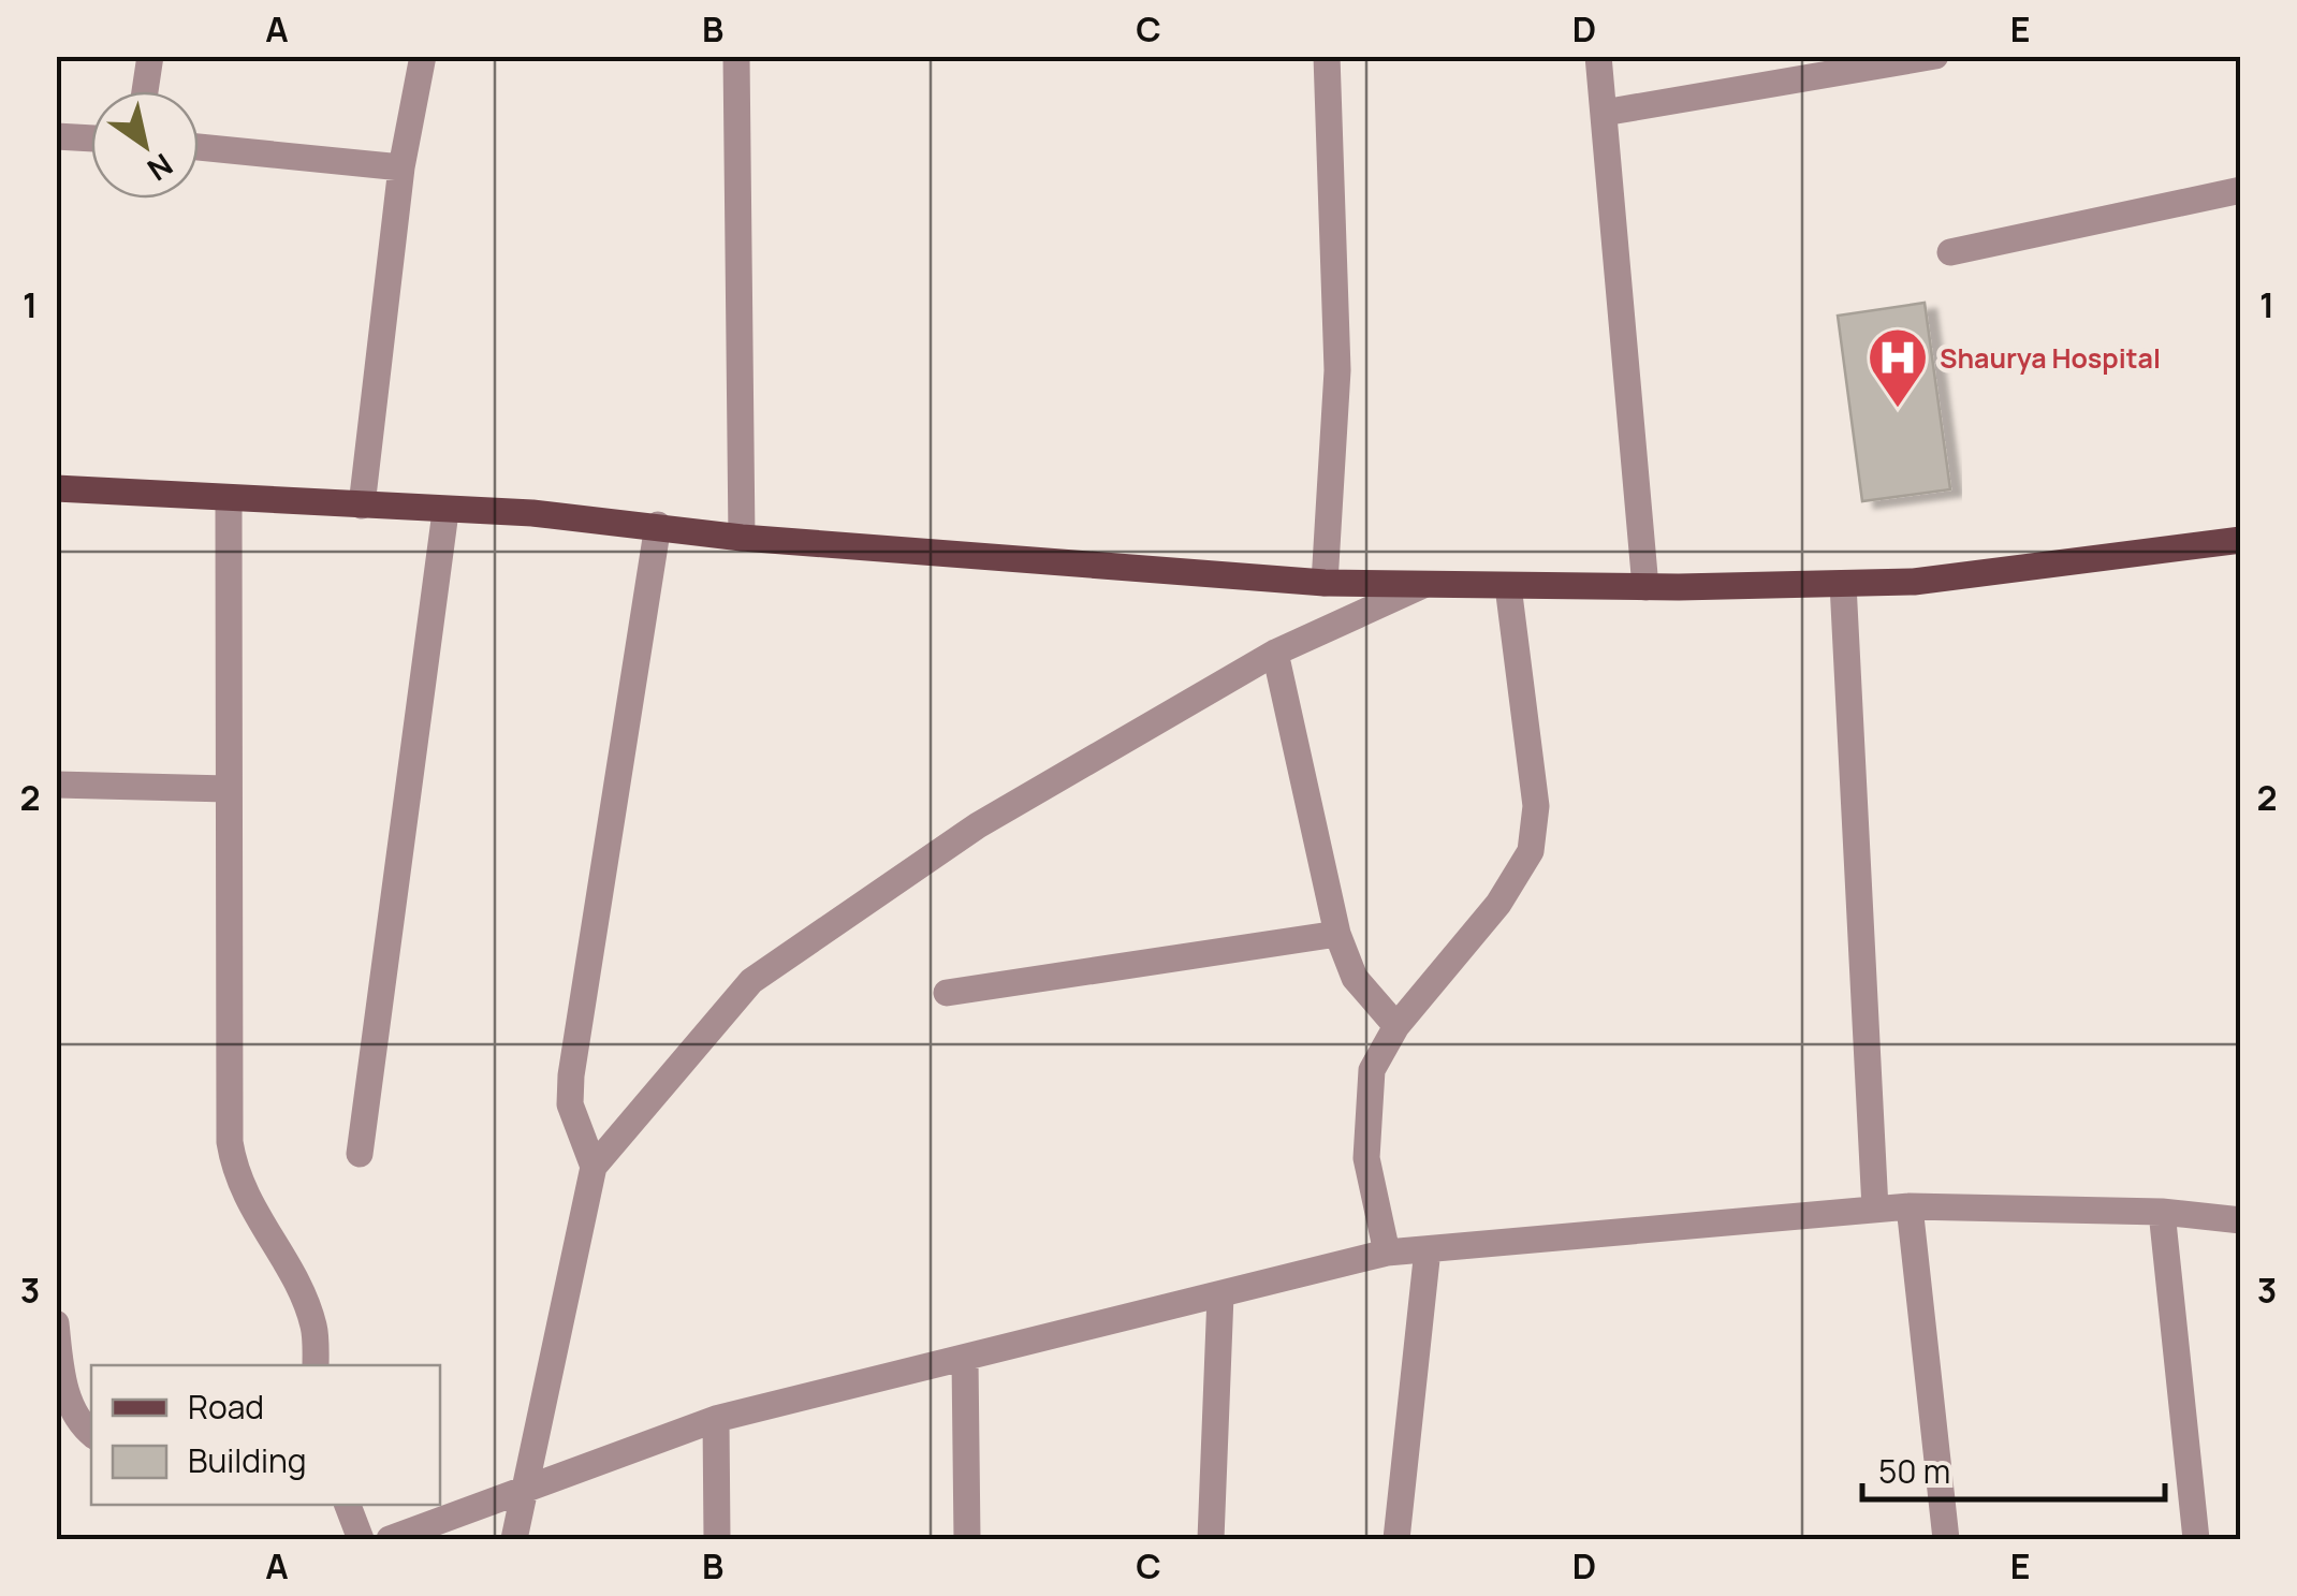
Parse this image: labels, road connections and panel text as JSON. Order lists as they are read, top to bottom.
{
  "places": {
    "hospital": ["Shaurya Hospital"]
  },
  "legend": ["Road", "Building"],
  "scale_bar": "50 m",
  "north": "bottom right",
  "grid": {
    "columns": [
      "A",
      "B",
      "C",
      "D",
      "E"
    ],
    "rows": ["1", "2", "3"]
  }
}
